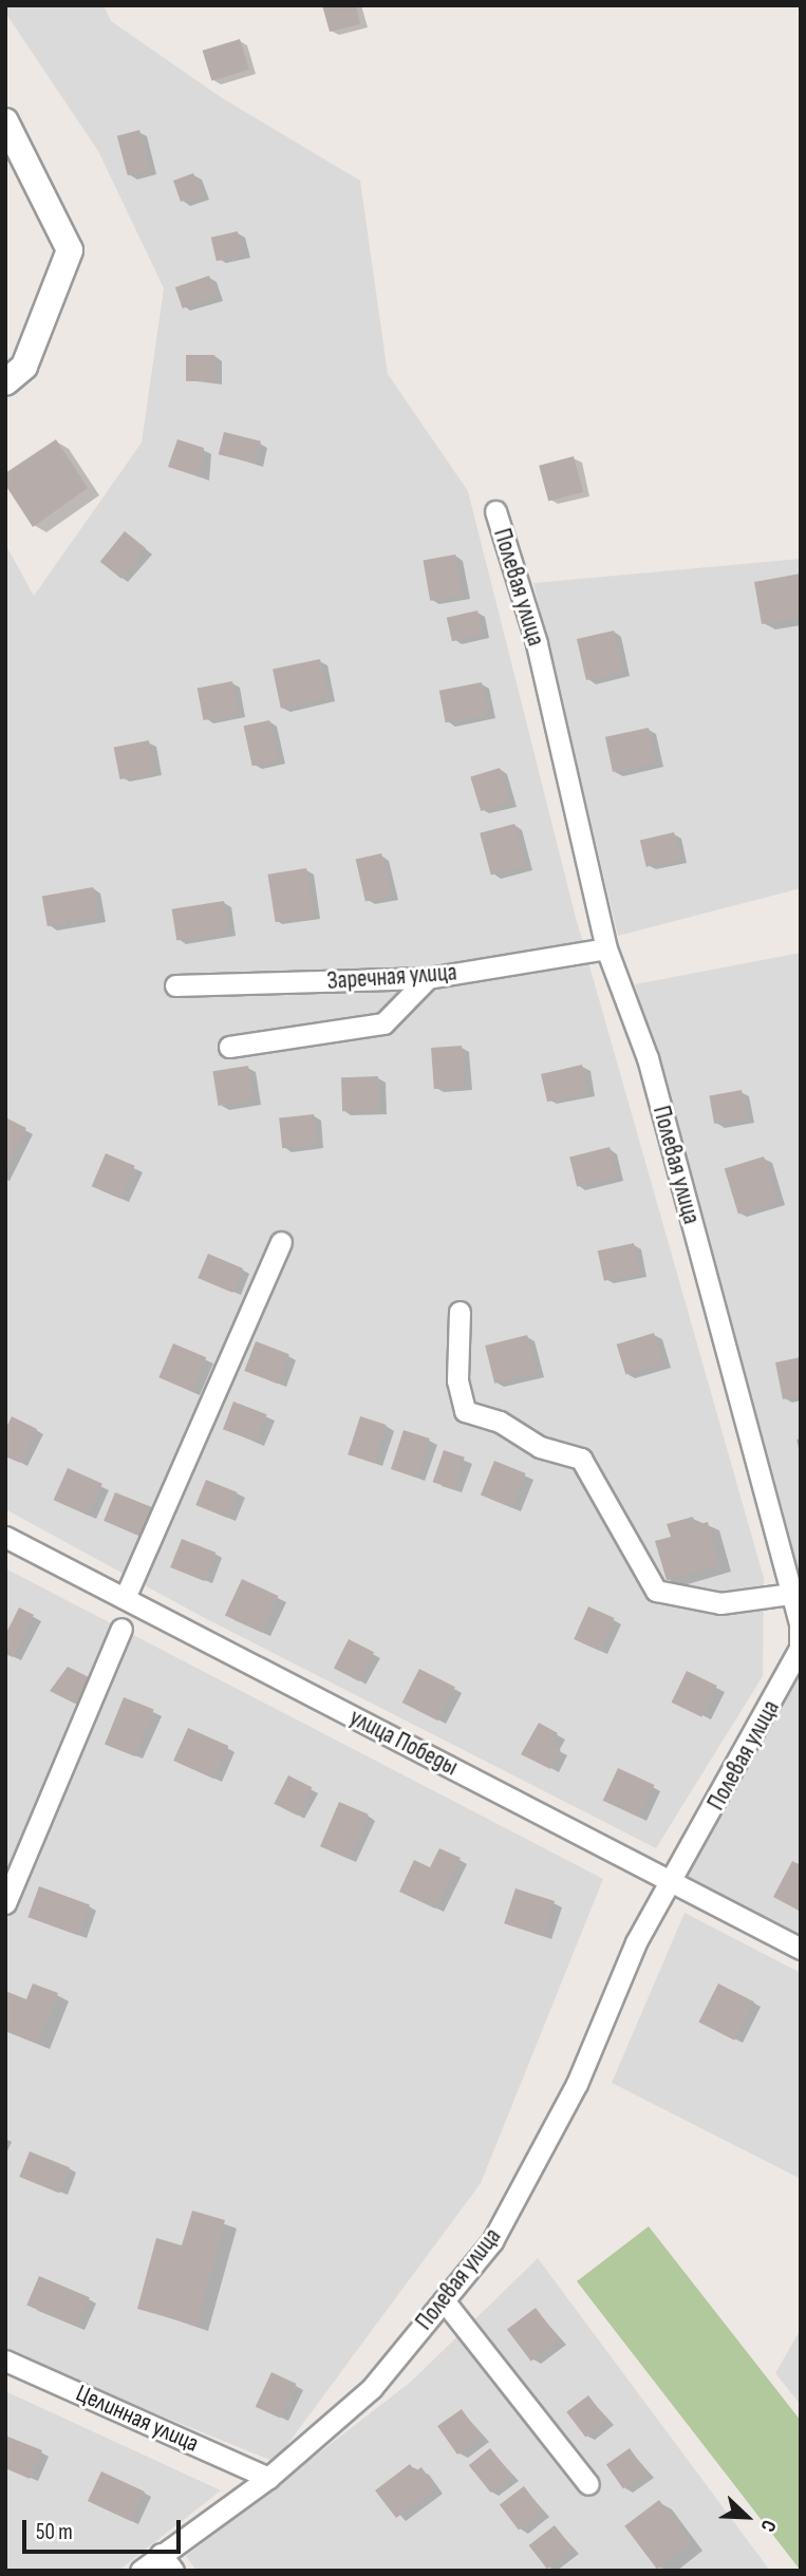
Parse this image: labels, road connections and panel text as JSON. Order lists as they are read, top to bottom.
{
  "streets": {
    "street": [
      "Полевая улица",
      "Заречная улица",
      "улица Победы",
      "Целинная улица"
    ]
  },
  "crossings": [
    ["Полевая улица", "Заречная улица"],
    ["Полевая улица", "улица Победы"],
    ["Полевая улица", "Целинная улица"]
  ],
  "scale_bar": "50 m",
  "north": "bottom right"
}
